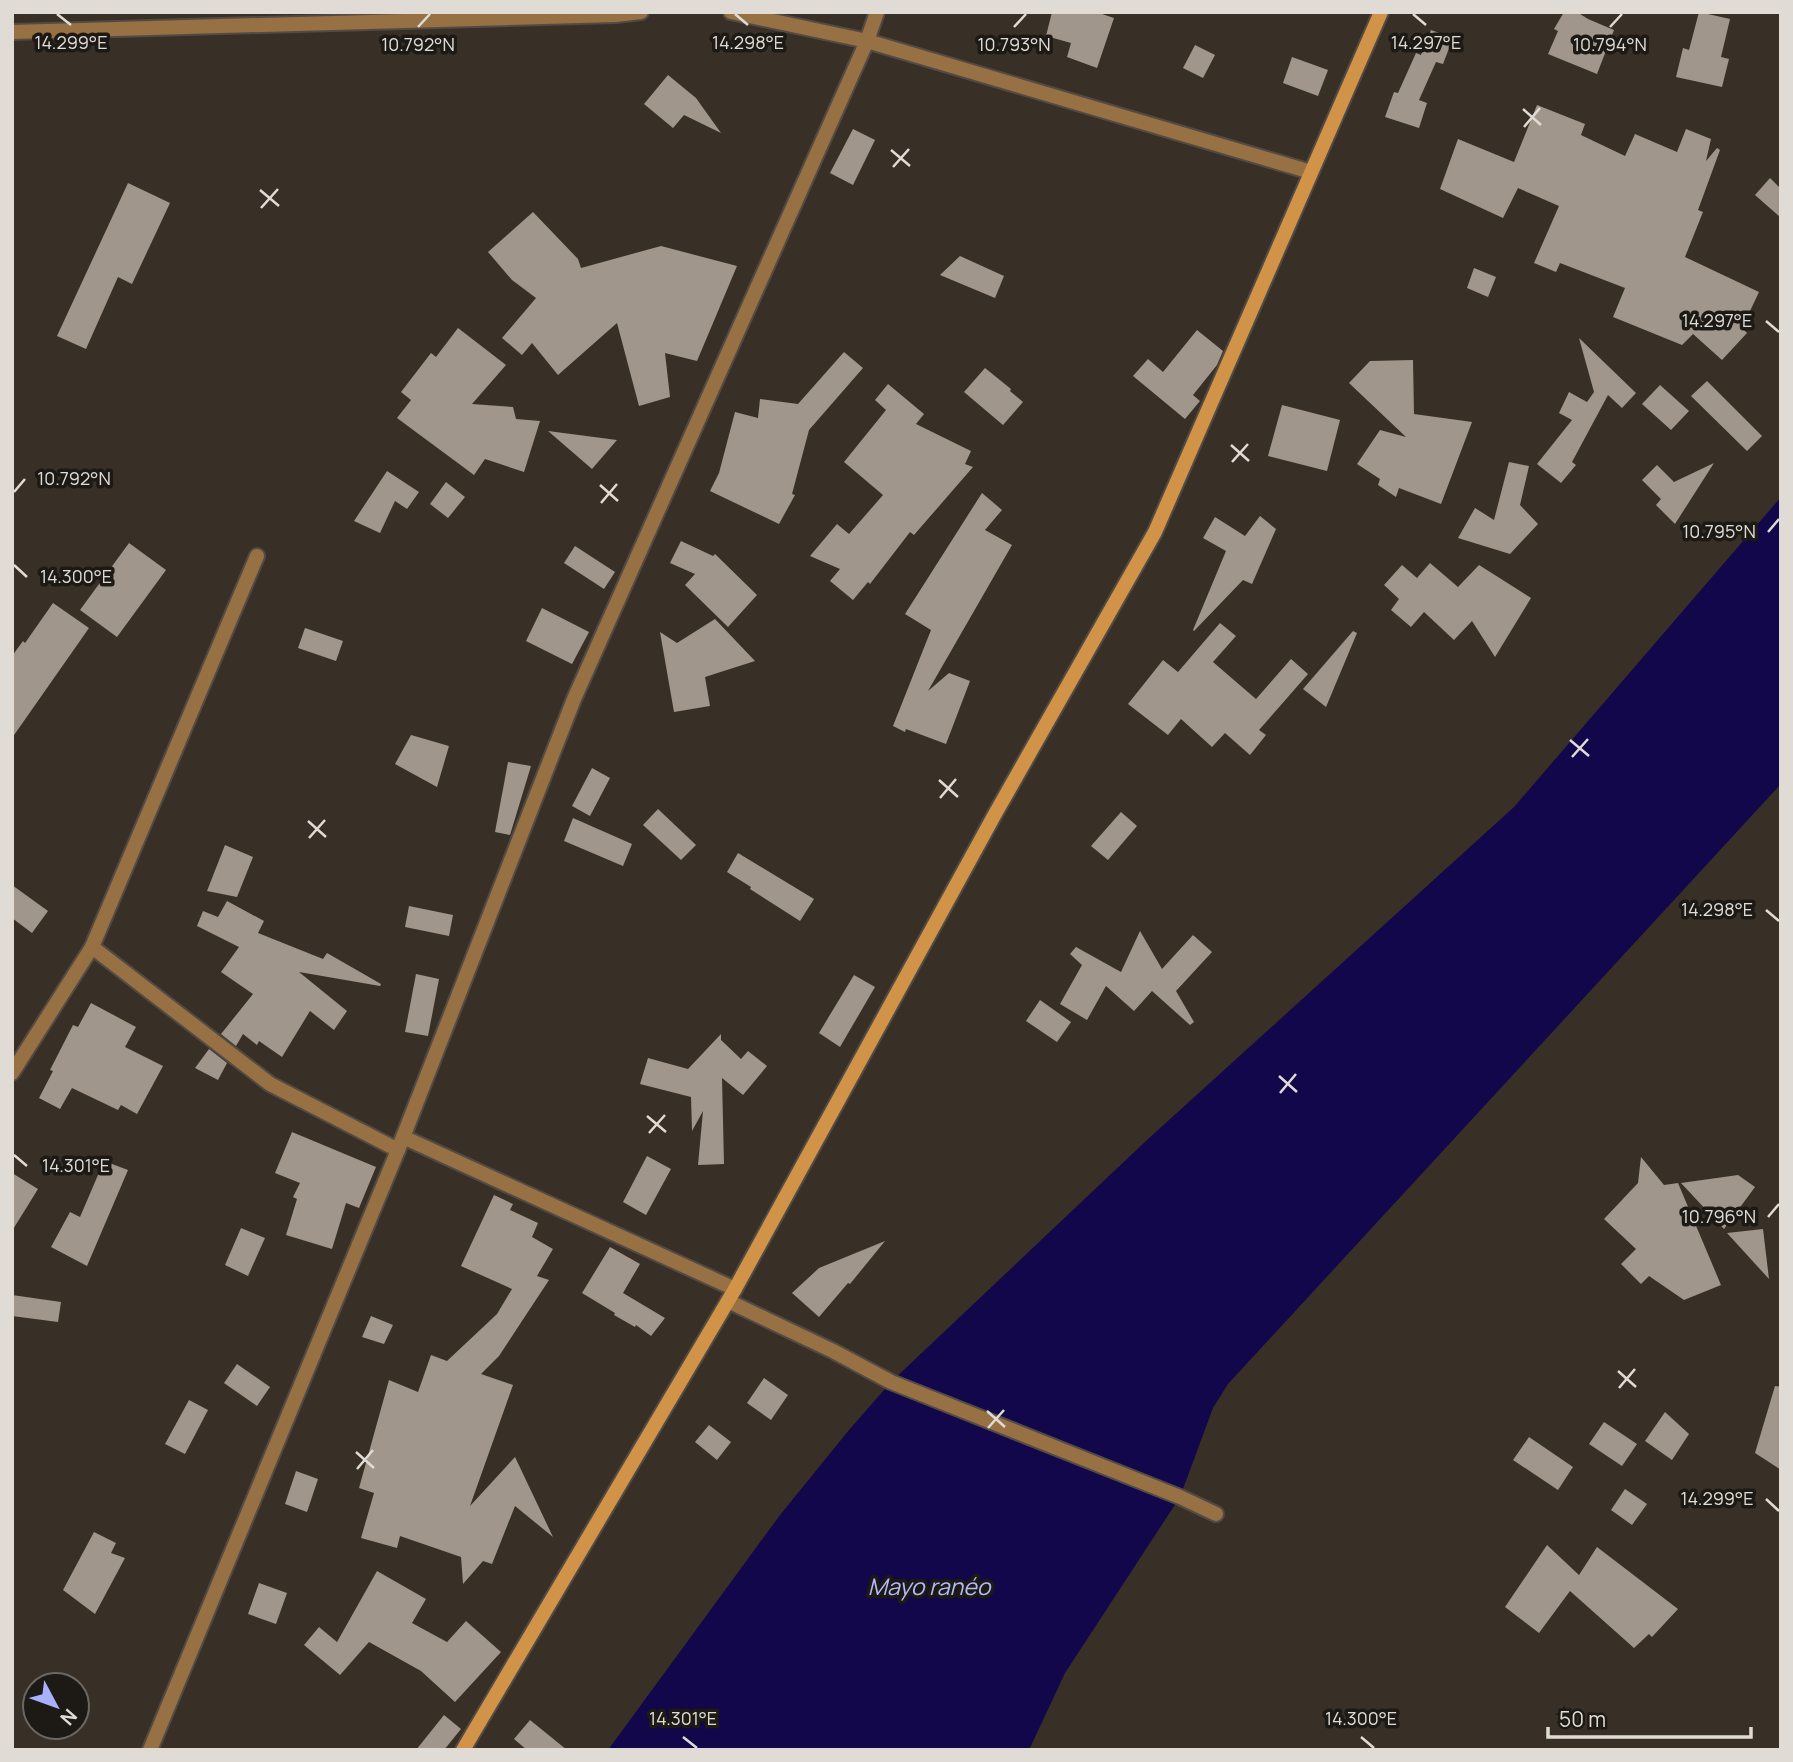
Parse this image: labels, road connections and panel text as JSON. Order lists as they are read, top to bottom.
{
  "water": ["Mayo ranéo"],
  "scale_bar": "50 m",
  "north": "bottom right",
  "coordinates": [
    "14.299°E",
    "14.298°E",
    "14.297°E",
    "10.793°N",
    "10.792°N",
    "10.794°N",
    "10.795°N",
    "14.300°E",
    "14.301°E",
    "10.796°N"
  ]
}
